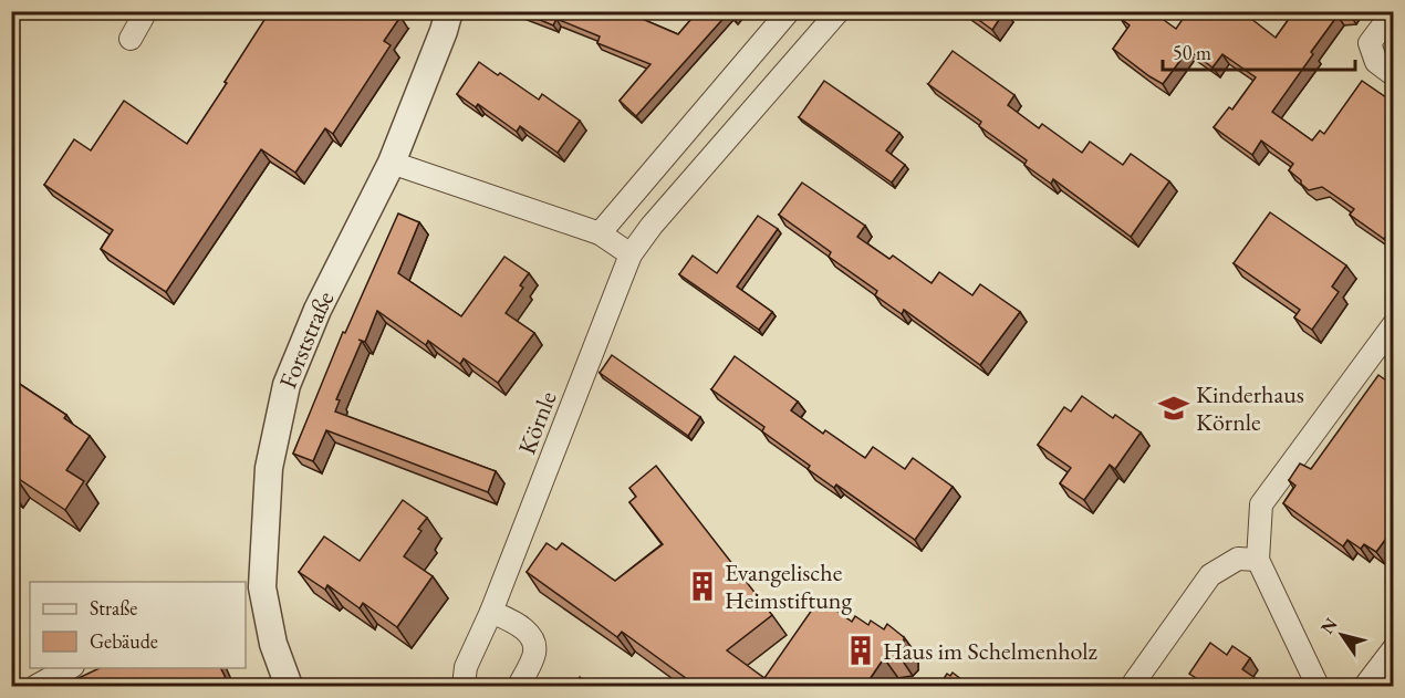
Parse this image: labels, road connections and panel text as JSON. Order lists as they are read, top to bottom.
{
  "streets": {
    "street": ["Forststraße", "Körnle"]
  },
  "places": {
    "school or university": ["Kinderhaus Körnle"],
    "building": ["Evangelische Heimstiftung", "Haus im Schelmenholz"]
  },
  "legend": ["Straße", "Gebäude"],
  "scale_bar": "50 m",
  "north": "top left"
}
